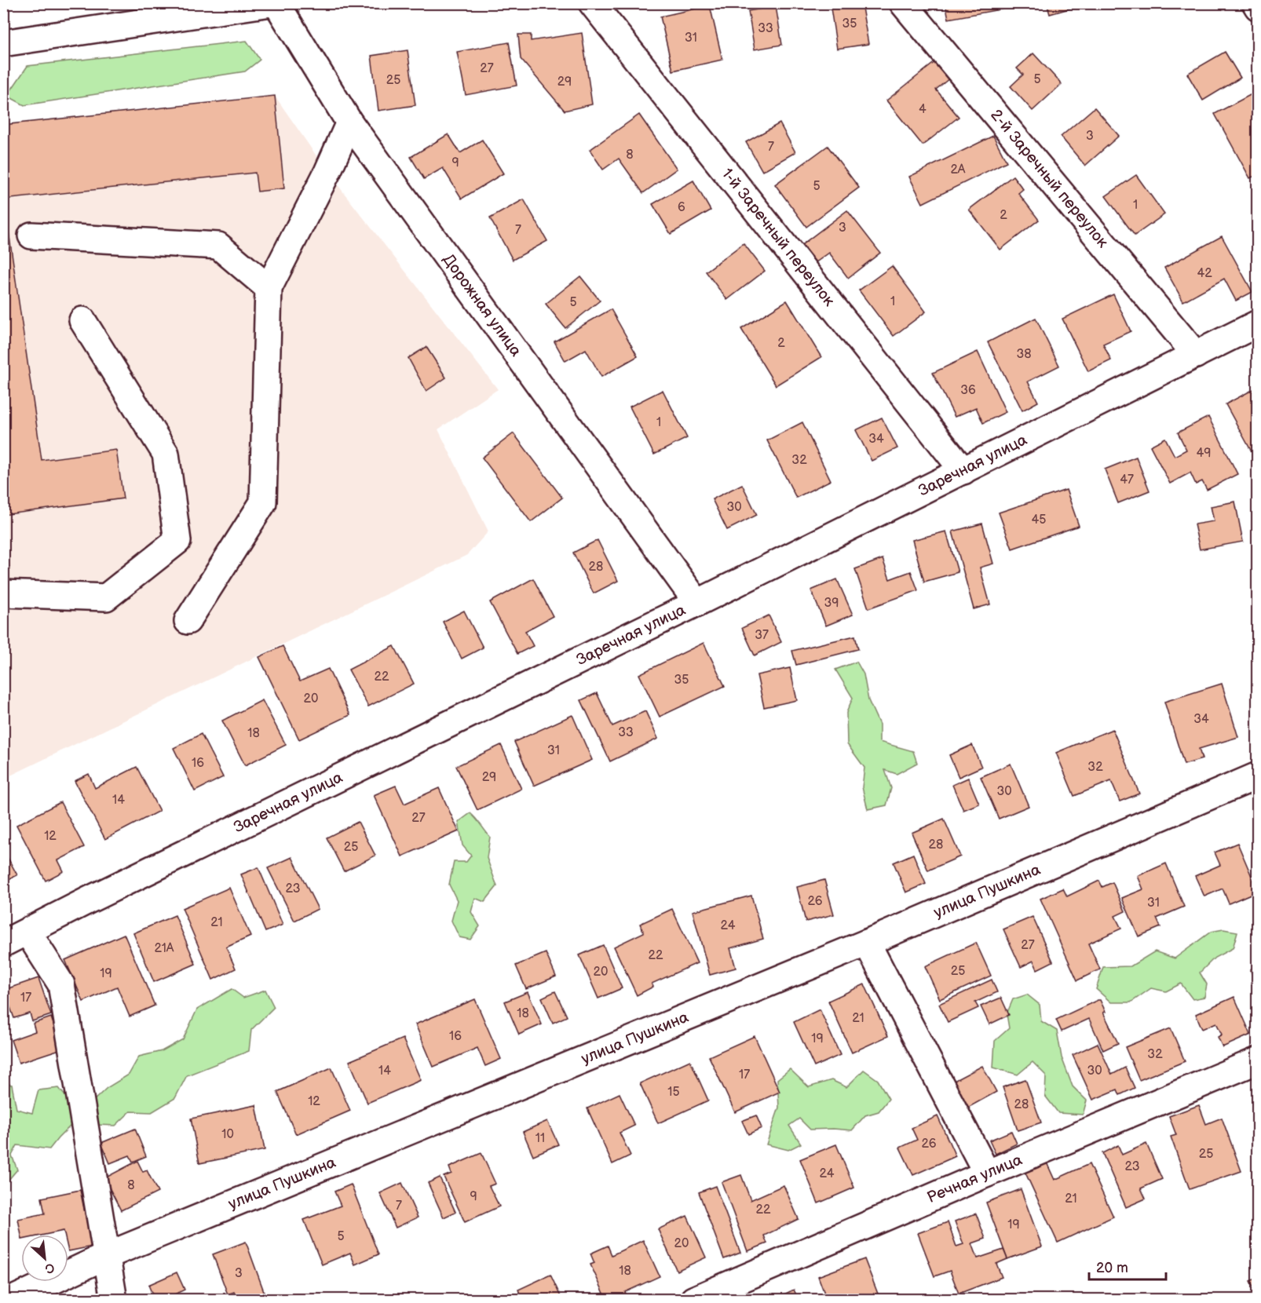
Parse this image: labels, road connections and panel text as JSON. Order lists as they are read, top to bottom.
{
  "streets": {
    "street": [
      "2-й Заречный переулок",
      "1-й Заречный переулок",
      "Дорожная улица",
      "Заречная улица",
      "улица Пушкина",
      "Речная улица"
    ]
  },
  "crossings": [
    ["2-й Заречный переулок", "Заречная улица"],
    ["1-й Заречный переулок", "Заречная улица"],
    ["Дорожная улица", "Заречная улица"]
  ],
  "house_numbers": [
    "35",
    "33",
    "31",
    "27",
    "5",
    "25",
    "29",
    "4",
    "3",
    "7",
    "8",
    "9",
    "2А",
    "5",
    "1",
    "6",
    "2",
    "3",
    "7",
    "42",
    "1",
    "5",
    "2",
    "38",
    "36",
    "1",
    "34",
    "49",
    "32",
    "47",
    "30",
    "45",
    "28",
    "39",
    "37",
    "22",
    "35",
    "20",
    "34",
    "33",
    "18",
    "31",
    "16",
    "32",
    "29",
    "30",
    "14",
    "27",
    "12",
    "28",
    "25",
    "23",
    "26",
    "31",
    "21",
    "24",
    "27",
    "21А",
    "22",
    "25",
    "20",
    "19",
    "17",
    "18",
    "21",
    "16",
    "19",
    "32",
    "14",
    "30",
    "17",
    "15",
    "12",
    "28",
    "10",
    "11",
    "26",
    "25",
    "23",
    "24",
    "8",
    "9",
    "21",
    "7",
    "22",
    "19",
    "5",
    "20",
    "18",
    "3"
  ],
  "scale_bar": "20 m",
  "north": "bottom right"
}
